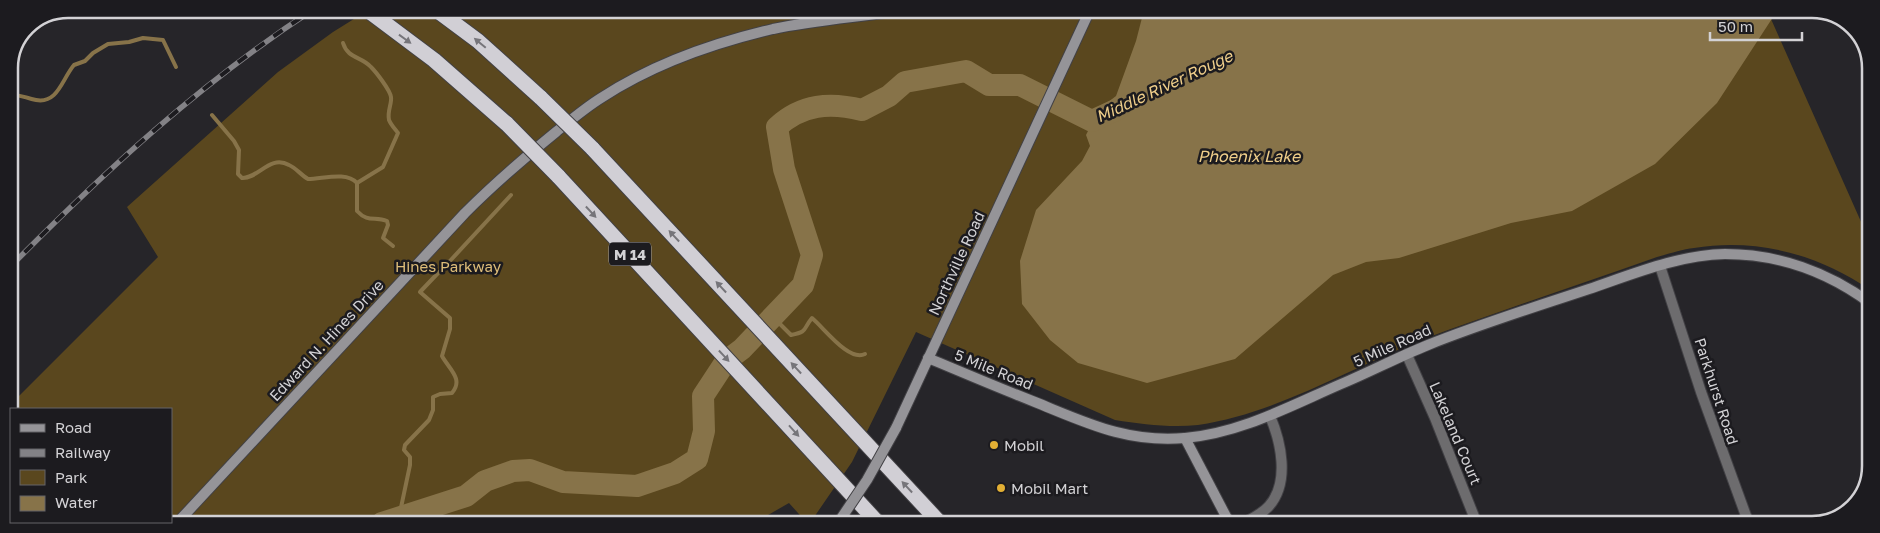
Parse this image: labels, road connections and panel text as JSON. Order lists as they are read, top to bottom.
{
  "streets": {
    "highway": ["M 14"],
    "street": [
      "Northville Road",
      "Edward N. Hines Drive",
      "5 Mile Road",
      "Parkhurst Road",
      "Lakeland Court"
    ]
  },
  "crossings": [
    ["Northville Road", "5 Mile Road"],
    ["5 Mile Road", "Parkhurst Road"],
    ["5 Mile Road", "Lakeland Court"]
  ],
  "water": ["Middle River Rouge", "Phoenix Lake"],
  "parks": ["Hines Parkway"],
  "places": ["Mobil", "Mobil Mart"],
  "legend": [
    "Road",
    "Railway",
    "Park",
    "Water"
  ],
  "scale_bar": "50 m"
}
